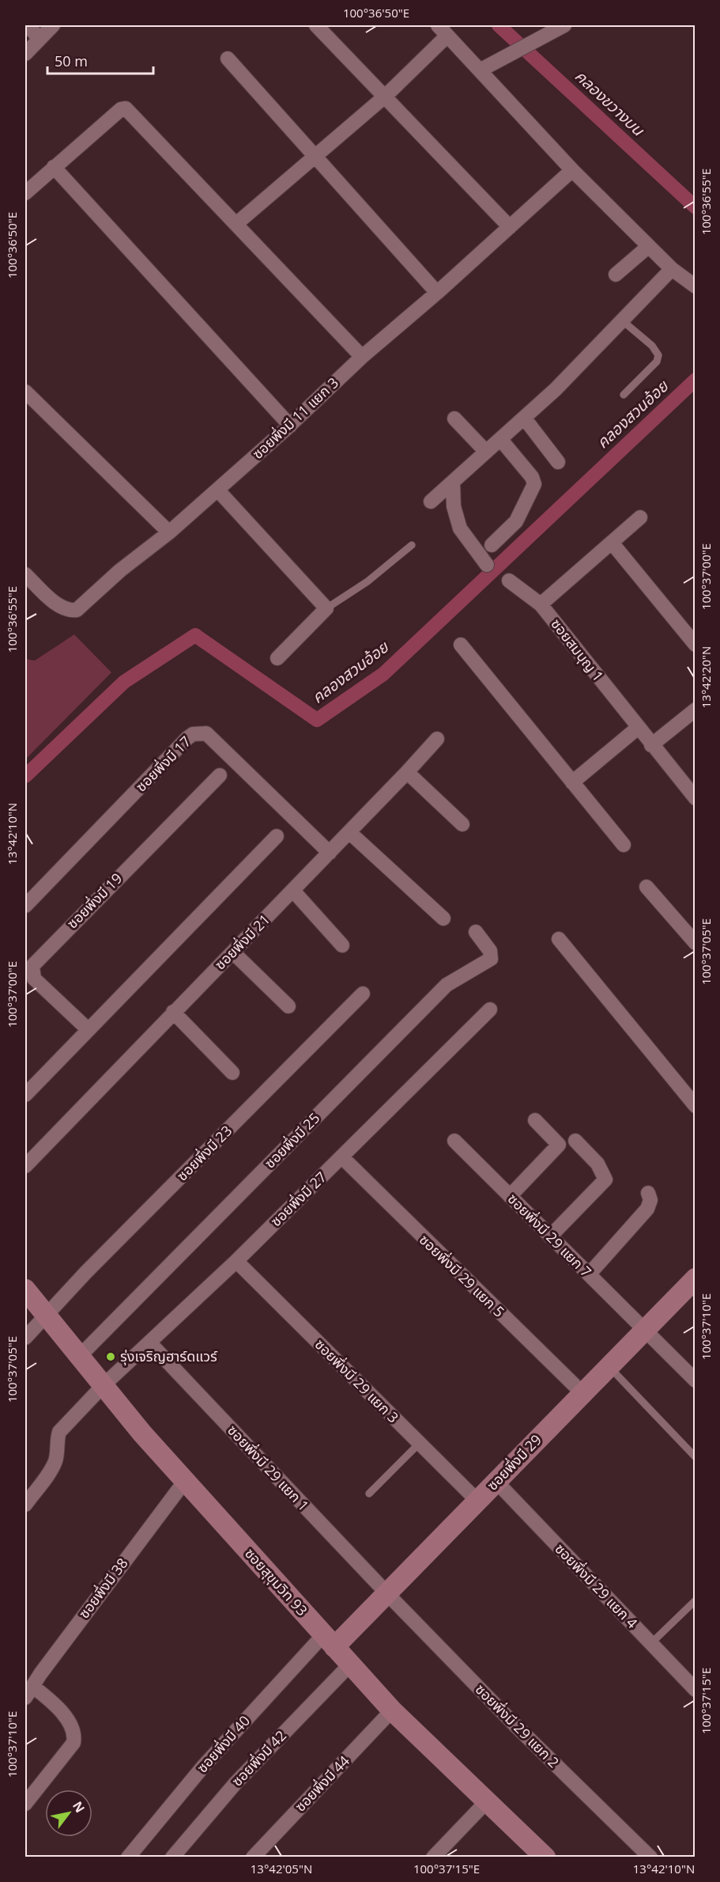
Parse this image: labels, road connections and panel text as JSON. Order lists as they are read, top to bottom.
{
  "streets": {
    "street": [
      "ซอยพึ่งมี 11 แยก 3",
      "ซอยสมบุญ 1",
      "ซอยพึ่งมี 17",
      "ซอยพึ่งมี 19",
      "ซอยพึ่งมี 21",
      "ซอยพึ่งมี 25",
      "ซอยพึ่งมี 23",
      "ซอยพึ่งมี 27",
      "ซอยพึ่งมี 29 แยก 7",
      "ซอยพึ่งมี 29 แยก 5",
      "ซอยพึ่งมี 29 แยก 3",
      "ซอยพึ่งมี 29",
      "ซอยพึ่งมี 29 แยก 1",
      "ซอยสุขุมวิท 93",
      "ซอยพึ่งมี 29 แยก 4",
      "ซอยพึ่งมี 38",
      "ซอยพึ่งมี 29 แยก 2",
      "ซอยพึ่งมี 40",
      "ซอยพึ่งมี 42",
      "ซอยพึ่งมี 44"
    ]
  },
  "crossings": [
    ["ซอยพึ่งมี 17", "ซอยพึ่งมี 21"],
    ["ซอยพึ่งมี 25", "ซอยสุขุมวิท 93"],
    ["ซอยพึ่งมี 23", "ซอยสุขุมวิท 93"],
    ["ซอยพึ่งมี 27", "ซอยพึ่งมี 29 แยก 5"],
    ["ซอยพึ่งมี 27", "ซอยพึ่งมี 29 แยก 3"],
    ["ซอยพึ่งมี 27", "ซอยพึ่งมี 29 แยก 1"],
    ["ซอยพึ่งมี 27", "ซอยสุขุมวิท 93"],
    ["ซอยพึ่งมี 29 แยก 7", "ซอยพึ่งมี 29"],
    ["ซอยพึ่งมี 29 แยก 5", "ซอยพึ่งมี 29"],
    ["ซอยพึ่งมี 29 แยก 3", "ซอยพึ่งมี 29"],
    ["ซอยพึ่งมี 29", "ซอยพึ่งมี 29 แยก 1"],
    ["ซอยพึ่งมี 29", "ซอยสุขุมวิท 93"],
    ["ซอยพึ่งมี 29", "ซอยพึ่งมี 29 แยก 4"],
    ["ซอยพึ่งมี 29", "ซอยพึ่งมี 29 แยก 2"],
    ["ซอยพึ่งมี 29", "ซอยพึ่งมี 40"],
    ["ซอยพึ่งมี 29 แยก 1", "ซอยพึ่งมี 29 แยก 2"],
    ["ซอยสุขุมวิท 93", "ซอยพึ่งมี 38"],
    ["ซอยสุขุมวิท 93", "ซอยพึ่งมี 40"],
    ["ซอยสุขุมวิท 93", "ซอยพึ่งมี 42"],
    ["ซอยสุขุมวิท 93", "ซอยพึ่งมี 44"]
  ],
  "water": ["คลองขวางบน", "คลองสวนอ้อย"],
  "places": ["รุ่งเจริญฮาร์ดแวร์"],
  "scale_bar": "50 m",
  "north": "top right",
  "coordinates": [
    "100°36'50\"E",
    "100°36'55\"E",
    "100°37'00\"E",
    "13°42'20\"N",
    "13°42'10\"N",
    "100°37'05\"E",
    "100°37'10\"E",
    "100°37'15\"E",
    "13°42'05\"N"
  ]
}
